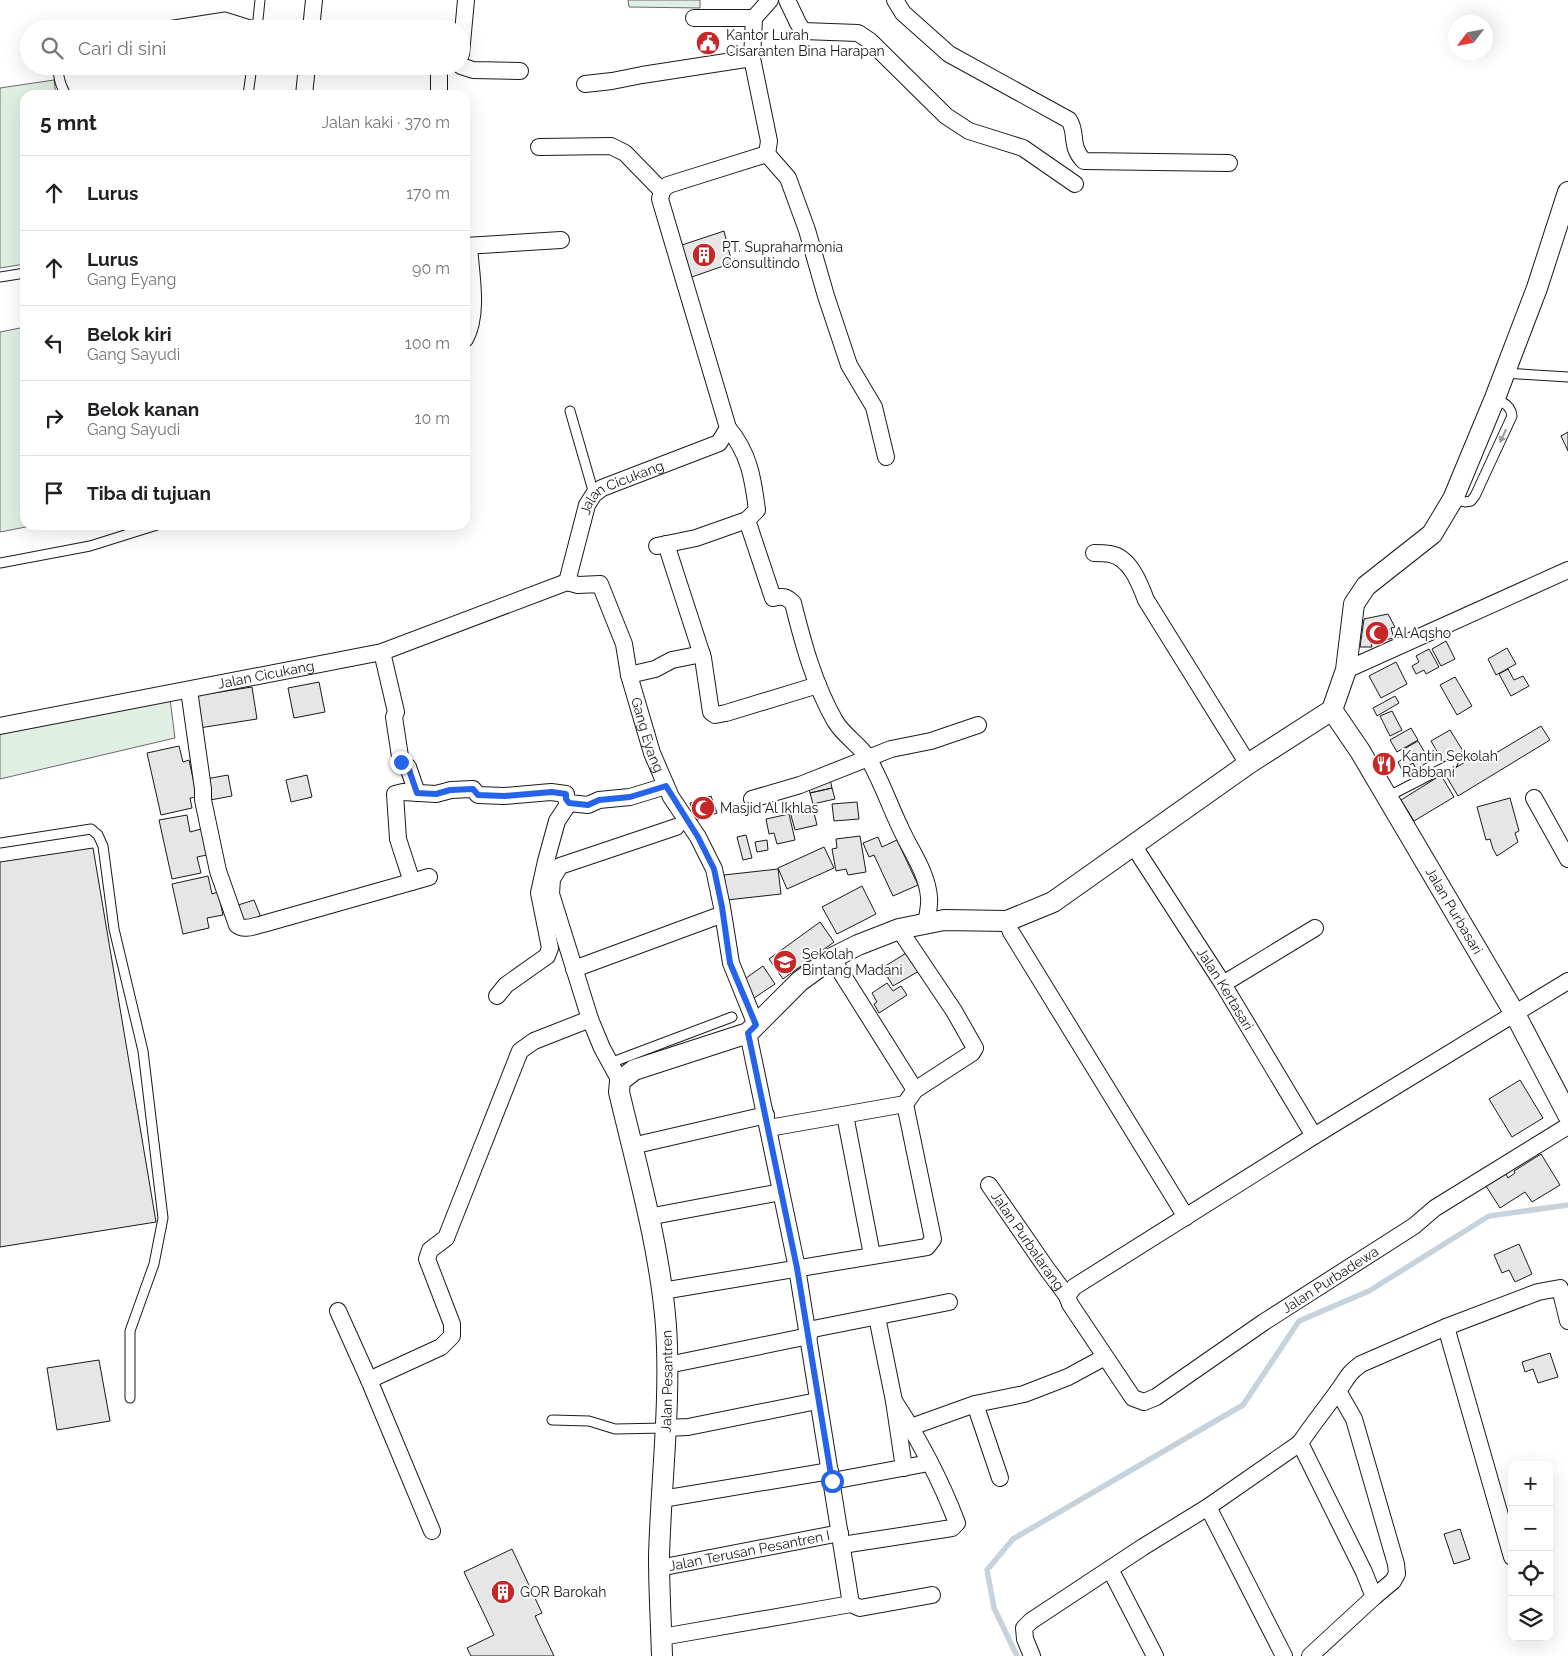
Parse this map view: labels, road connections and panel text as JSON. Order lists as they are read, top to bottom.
{
  "streets": {
    "street": [
      "Jalan Cicukang",
      "Gang Eyang",
      "Jalan Purbasari",
      "Jalan Kertasari",
      "Jalan Purbalarang",
      "Jalan Purbadewa",
      "Jalan Pesantren",
      "Jalan Terusan Pesantren I"
    ]
  },
  "crossings": [
    ["Jalan Cicukang", "Gang Eyang"],
    ["Gang Eyang", "Jalan Terusan Pesantren I"],
    ["Jalan Purbalarang", "Jalan Purbadewa"],
    ["Jalan Pesantren", "Jalan Terusan Pesantren I"]
  ],
  "places": {
    "public building": ["Kantor Lurah Cisaranten Bina Harapan"],
    "building": ["PT. Supraharmonia Consultindo", "GOR Barokah"],
    "mosque": ["Al Aqsho", "Masjid Al Ikhlas"],
    "restaurant": ["Kantin Sekolah Rabbani"],
    "school or university": ["Sekolah Bintang Madani"]
  },
  "north": "bottom left",
  "page": {
    "search": "Cari di sini",
    "heading": ["5 mnt", "Jalan kaki · 370 m"],
    "list": [
      ["Lurus", "170 m"],
      ["Lurus", "Gang Eyang", "90 m"],
      ["Belok kiri", "Gang Sayudi", "100 m"],
      ["Belok kanan", "Gang Sayudi", "10 m"],
      "Tiba di tujuan"
    ],
    "map_buttons": ["+", "−"]
  }
}
